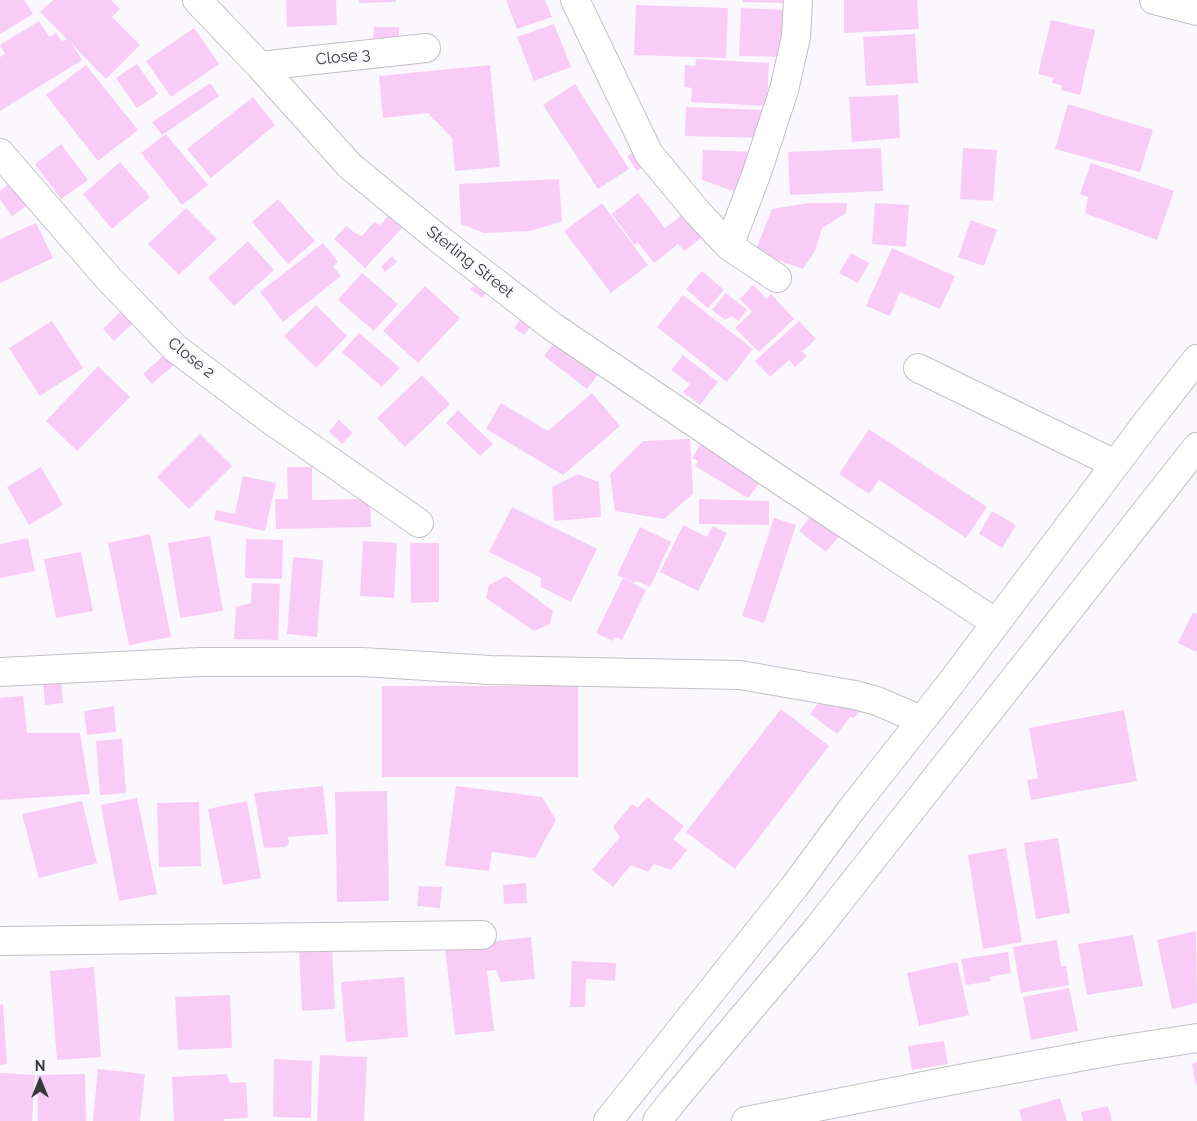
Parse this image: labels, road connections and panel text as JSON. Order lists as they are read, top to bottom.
{
  "streets": {
    "street": ["Close 3", "Sterling Street", "Close 2"]
  },
  "crossings": [
    ["Close 3", "Sterling Street"]
  ],
  "north": "top"
}
